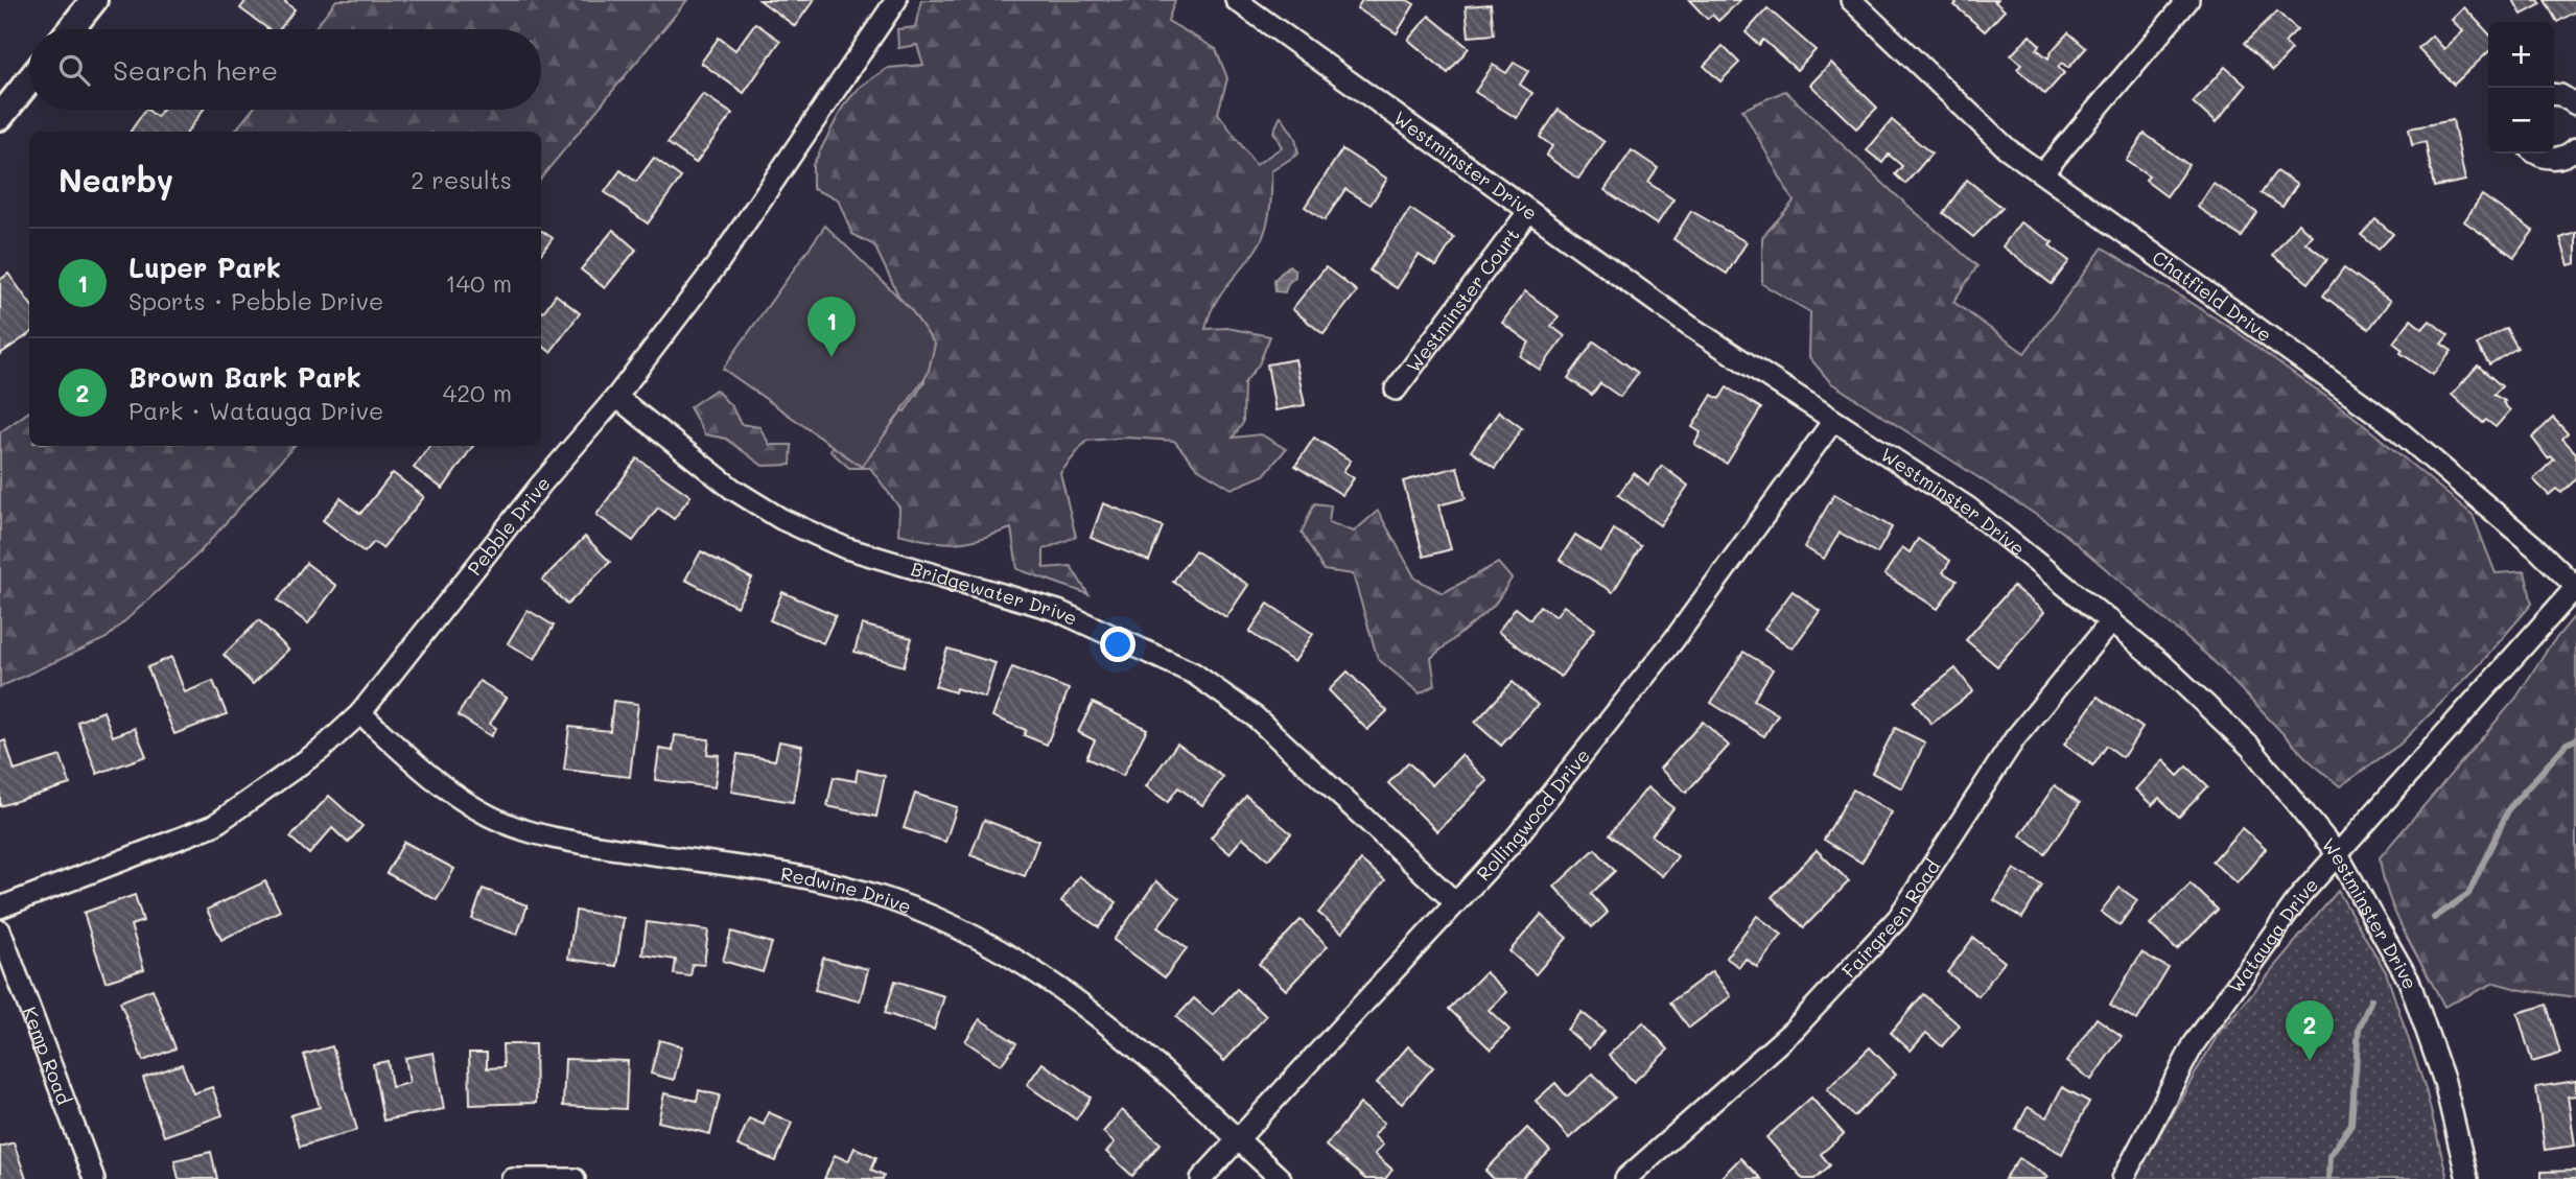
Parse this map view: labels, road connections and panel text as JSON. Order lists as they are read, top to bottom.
{
  "streets": {
    "street": [
      "Westminster Drive",
      "Chatfield Drive",
      "Westminster Court",
      "Pebble Drive",
      "Bridgewater Drive",
      "Rollingwood Drive",
      "Redwine Drive",
      "Fairgreen Road",
      "Watauga Drive",
      "Kemp Road"
    ]
  },
  "crossings": [
    ["Westminster Drive", "Westminster Court"],
    ["Westminster Drive", "Rollingwood Drive"],
    ["Westminster Drive", "Fairgreen Road"],
    ["Westminster Drive", "Watauga Drive"],
    ["Chatfield Drive", "Watauga Drive"],
    ["Pebble Drive", "Bridgewater Drive"],
    ["Pebble Drive", "Redwine Drive"],
    ["Bridgewater Drive", "Rollingwood Drive"],
    ["Rollingwood Drive", "Redwine Drive"]
  ],
  "page": {
    "map_buttons": ["+", "−"],
    "search": "Search here",
    "heading": ["Nearby", "2 results"],
    "list": [
      {
        "mark": "1",
        "name": "Luper Park",
        "note": "Sports · Pebble Drive",
        "value": "140 m"
      },
      {
        "mark": "2",
        "name": "Brown Bark Park",
        "note": "Park · Watauga Drive",
        "value": "420 m"
      }
    ],
    "pins": ["1", "2"]
  }
}
